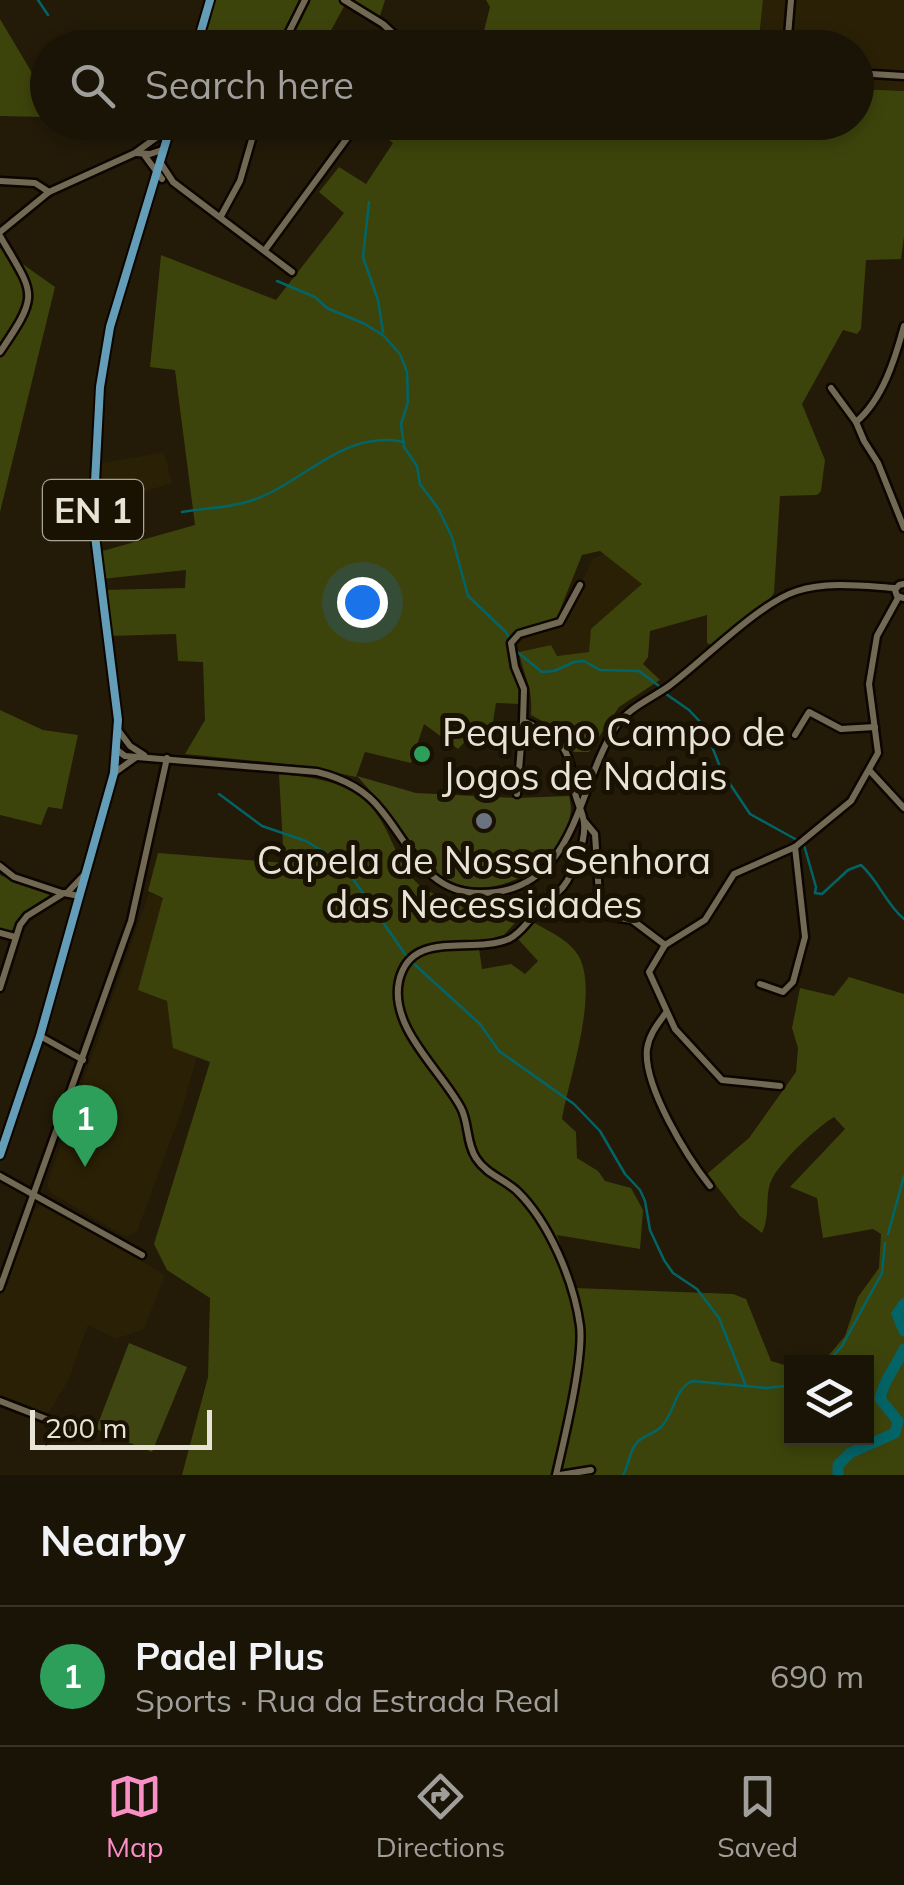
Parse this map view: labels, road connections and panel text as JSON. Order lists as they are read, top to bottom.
{
  "streets": {
    "main road": ["EN 1"]
  },
  "places": ["Pequeno Campo de Jogos de Nadais", "Capela de Nossa Senhora das Necessidades"],
  "scale_bar": "200 m",
  "page": {
    "search": "Search here",
    "pins": "1",
    "scale": "200 m",
    "heading": "Nearby",
    "list": [
      {
        "mark": "1",
        "name": "Padel Plus",
        "note": "Sports · Rua da Estrada Real",
        "value": "690 m"
      }
    ],
    "nav": ["Map", "Directions", "Saved"]
  }
}
